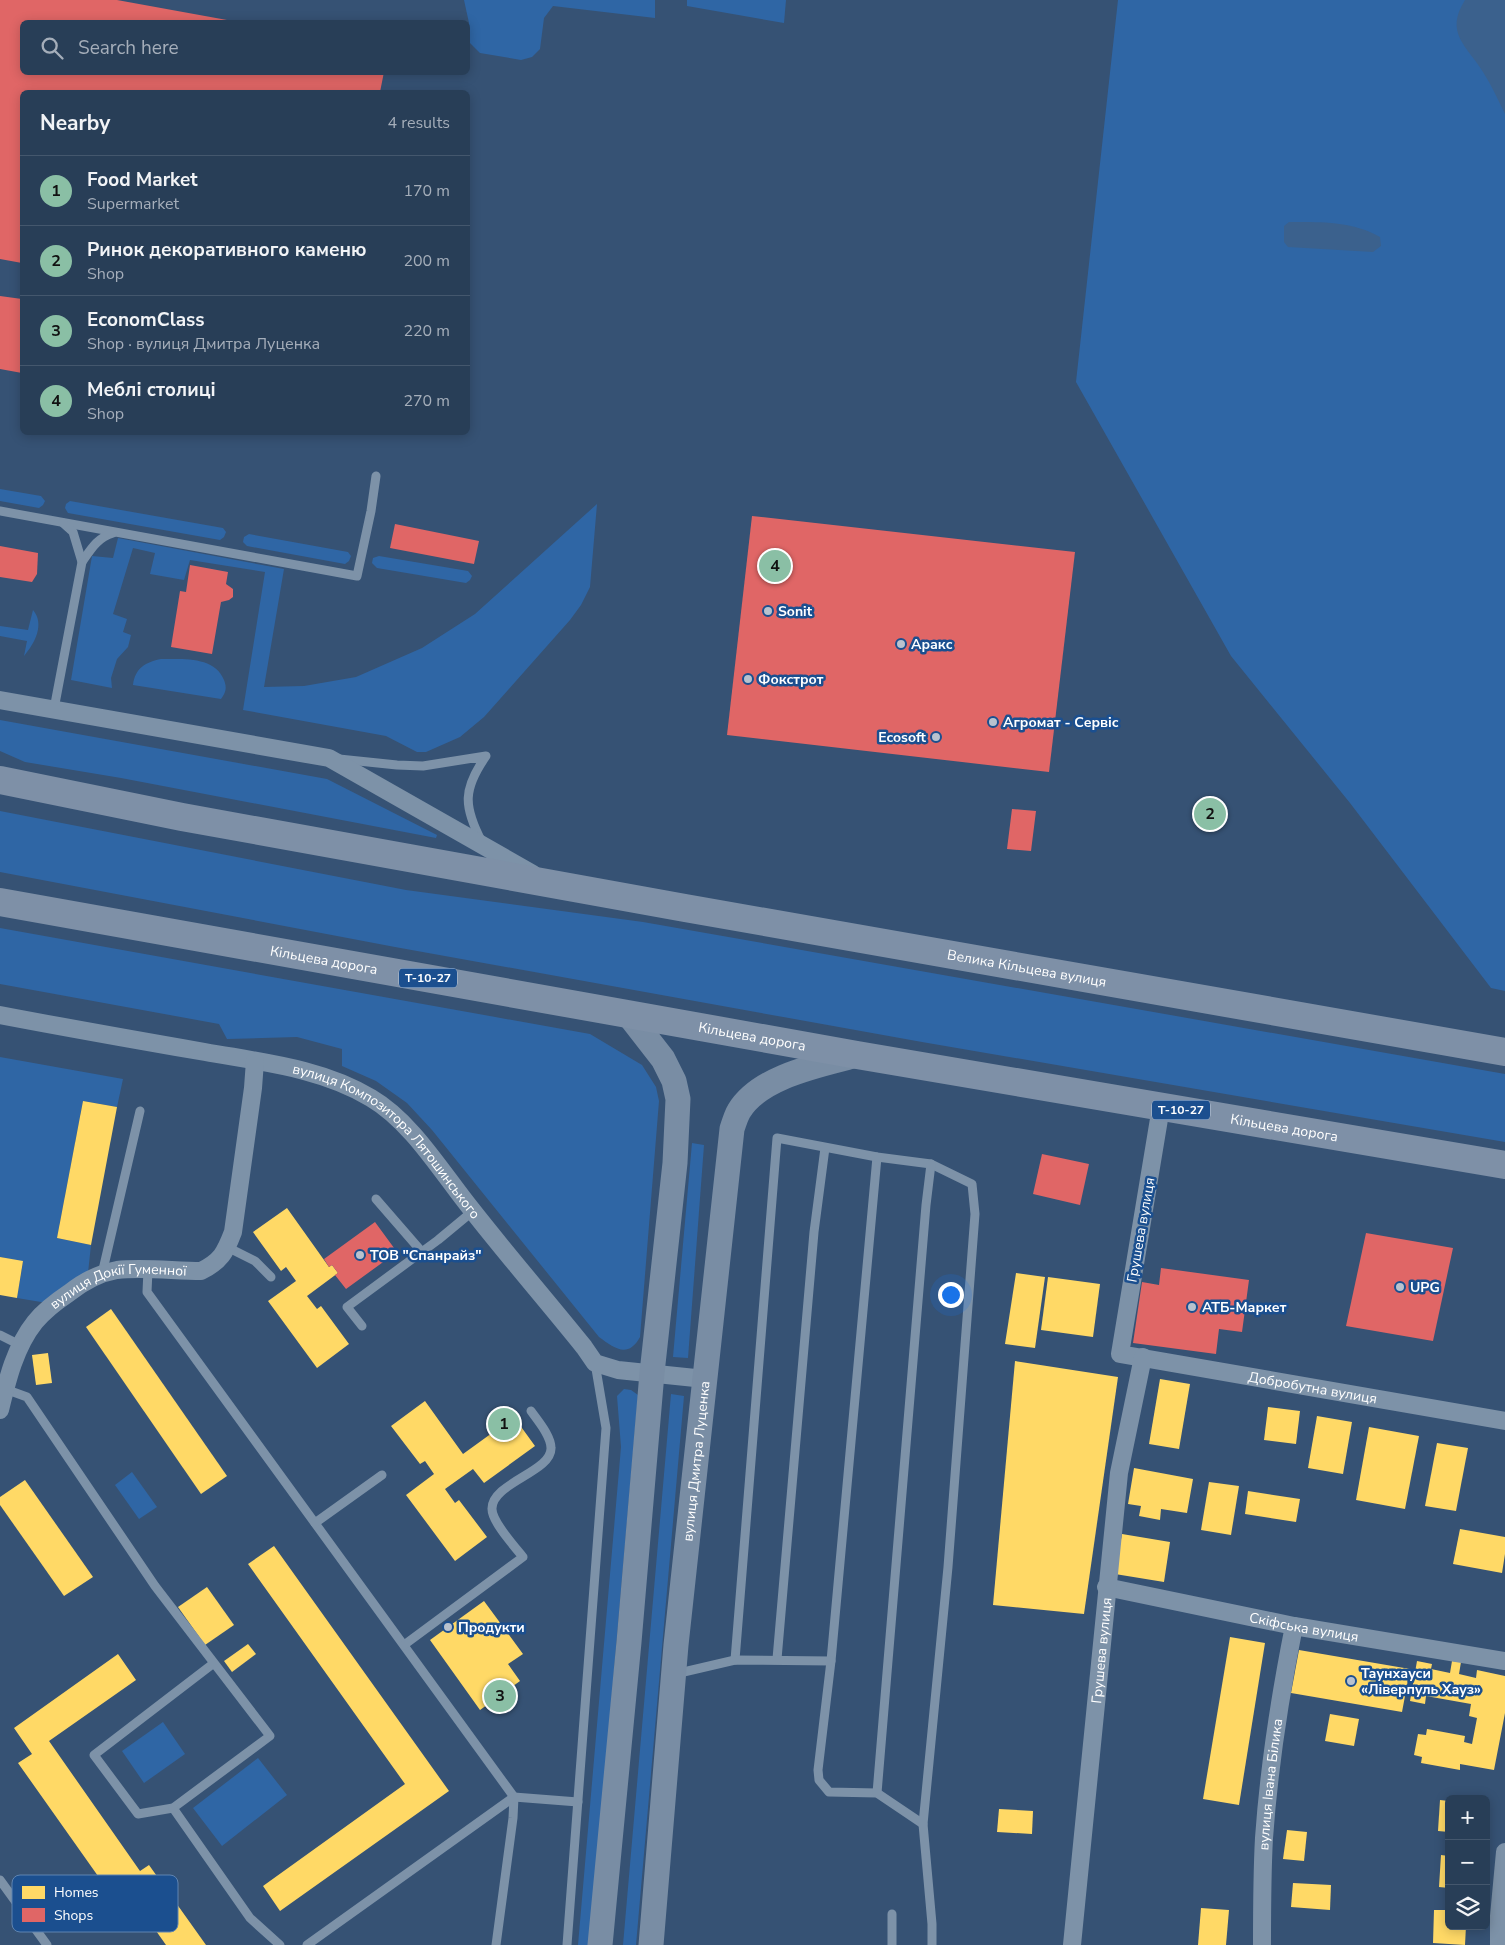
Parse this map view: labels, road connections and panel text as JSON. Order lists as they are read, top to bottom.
{
  "streets": {
    "highway": ["Кільцева дорога", "Велика Кільцева вулиця", "Т-10-27"],
    "main road": ["вулиця Дмитра Луценка"],
    "street": [
      "вулиця Композитора Лятошинського",
      "Грушева вулиця",
      "вулиця Докії Гуменної",
      "Добробутна вулиця",
      "Скіфська вулиця",
      "вулиця Івана Білика"
    ]
  },
  "crossings": [
    ["Кільцева дорога", "Грушева вулиця"],
    ["Кільцева дорога", "вулиця Дмитра Луценка"],
    ["вулиця Композитора Лятошинського", "вулиця Докії Гуменної"],
    ["Грушева вулиця", "Добробутна вулиця"],
    ["Грушева вулиця", "Скіфська вулиця"],
    ["Скіфська вулиця", "вулиця Івана Білика"]
  ],
  "places": [
    "Sonit",
    "Аракс",
    "Фокстрот",
    "Агромат - Сервіс",
    "Ecosoft",
    "ТОВ \"Спанрайз\"",
    "UPG",
    "АТБ-Маркет",
    "Продукти",
    "Таунхауси «Ліверпуль Хауз»"
  ],
  "legend": ["Homes", "Shops"],
  "page": {
    "search": "Search here",
    "heading": ["Nearby", "4 results"],
    "list": [
      {
        "mark": "1",
        "name": "Food Market",
        "note": "Supermarket",
        "value": "170 m"
      },
      {
        "mark": "2",
        "name": "Ринок декоративного каменю",
        "note": "Shop",
        "value": "200 m"
      },
      {
        "mark": "3",
        "name": "EconomClass",
        "note": "Shop · вулиця Дмитра Луценка",
        "value": "220 m"
      },
      {
        "mark": "4",
        "name": "Меблі столиці",
        "note": "Shop",
        "value": "270 m"
      }
    ],
    "pins": [
      "4",
      "2",
      "1",
      "3"
    ],
    "map_buttons": ["+", "−"]
  }
}
